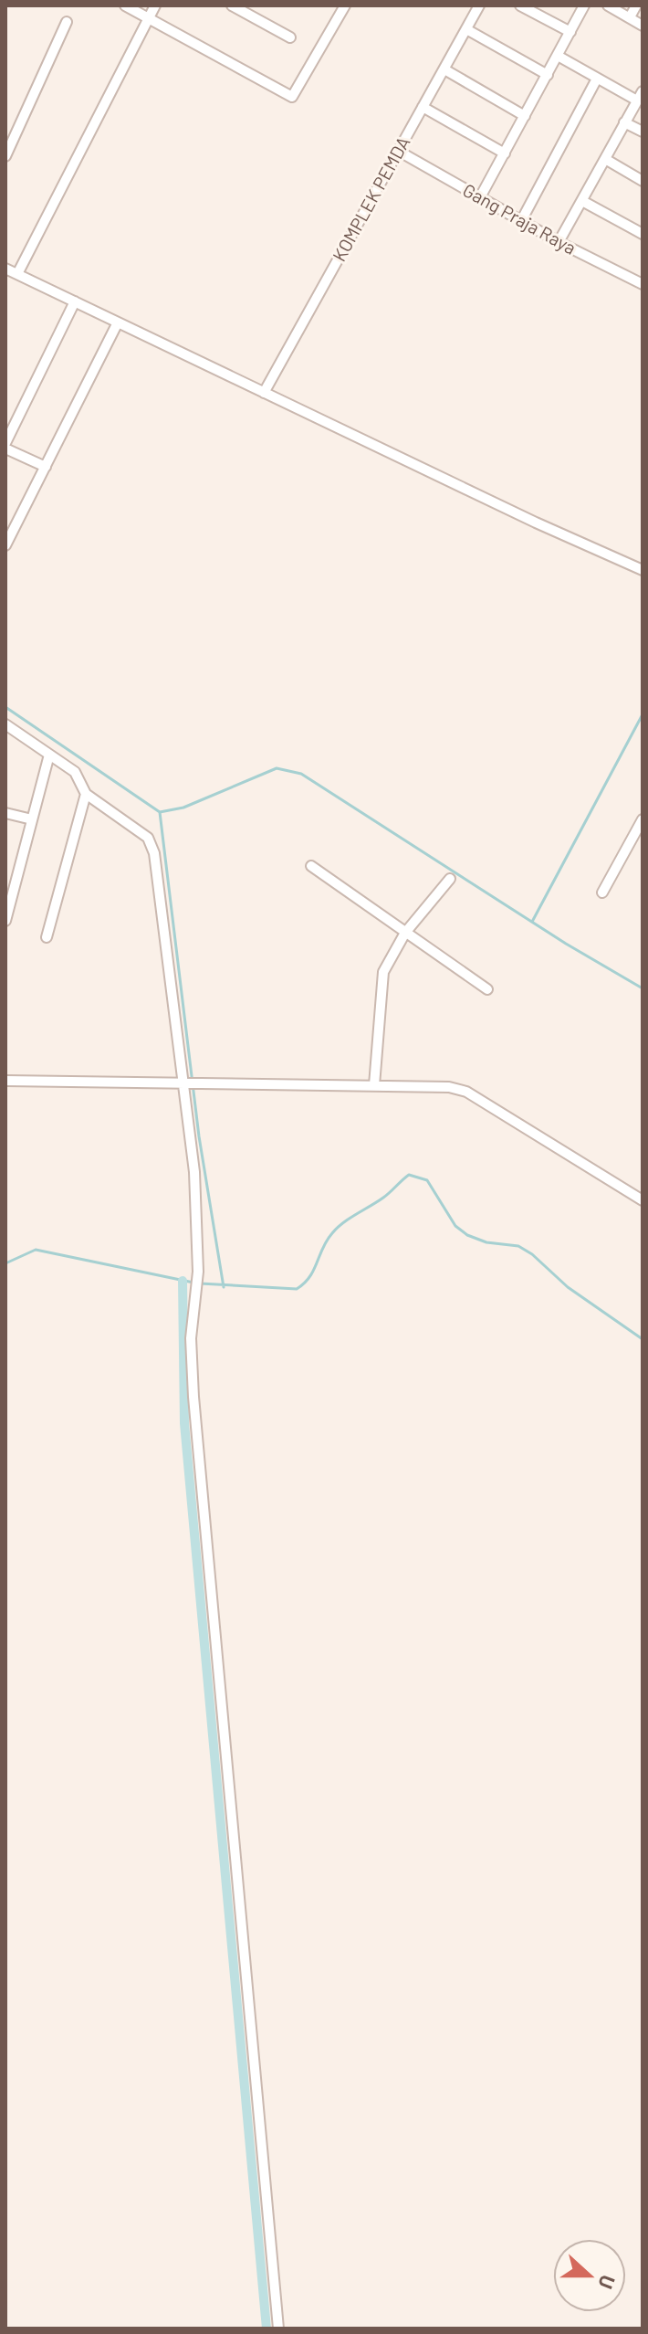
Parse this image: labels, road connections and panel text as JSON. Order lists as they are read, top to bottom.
{
  "streets": {
    "street": ["KOMPLEK PEMDA", "Gang Praja Raya"]
  },
  "crossings": [
    ["KOMPLEK PEMDA", "Gang Praja Raya"]
  ],
  "north": "right"
}
